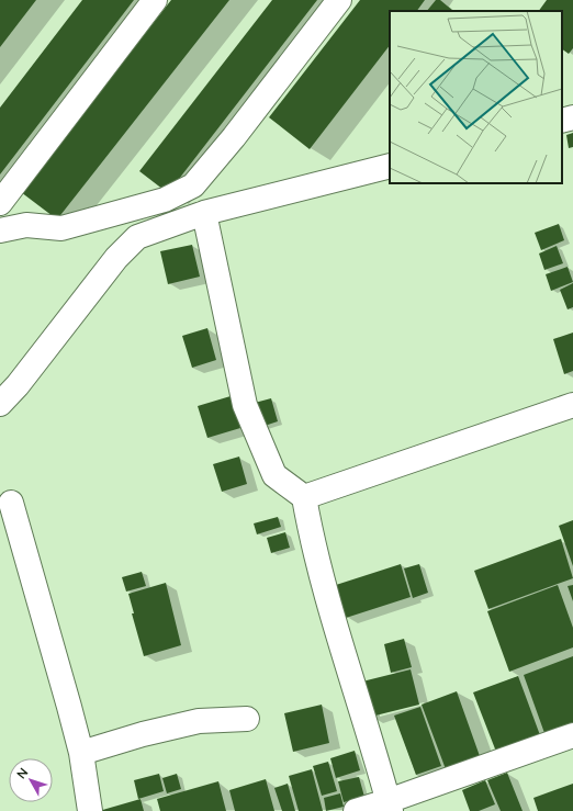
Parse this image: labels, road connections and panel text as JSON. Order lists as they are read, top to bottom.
{
  "north": "top left"
}
